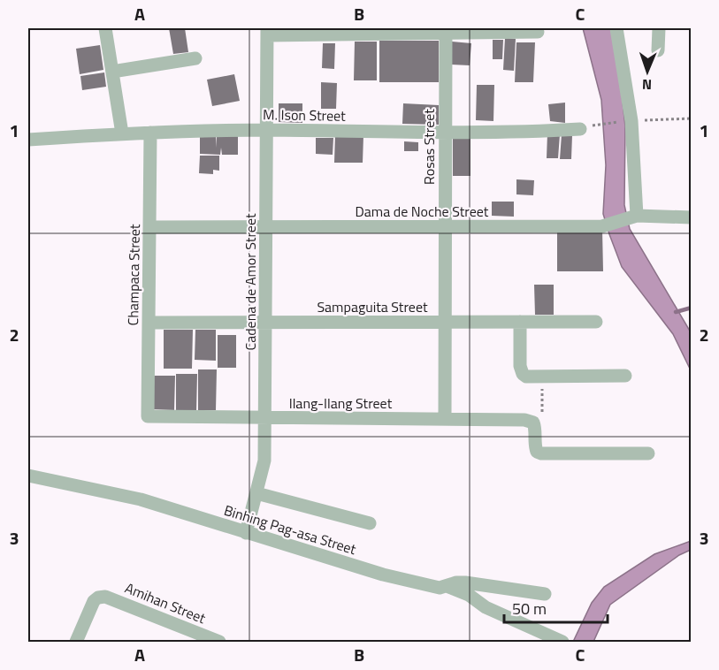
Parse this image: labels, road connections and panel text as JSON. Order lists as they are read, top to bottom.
{
  "streets": {
    "street": [
      "M. Ison Street",
      "Rosas Street",
      "Dama de Noche Street",
      "Champaca Street",
      "Cadena de Amor Street",
      "Sampaguita Street",
      "Ilang-Ilang Street",
      "Binhing Pag-asa Street",
      "Amihan Street"
    ]
  },
  "crossings": [
    ["M. Ison Street", "Rosas Street"],
    ["M. Ison Street", "Champaca Street"],
    ["M. Ison Street", "Cadena de Amor Street"],
    ["Rosas Street", "Dama de Noche Street"],
    ["Rosas Street", "Sampaguita Street"],
    ["Rosas Street", "Ilang-Ilang Street"],
    ["Dama de Noche Street", "Champaca Street"],
    ["Dama de Noche Street", "Cadena de Amor Street"],
    ["Champaca Street", "Sampaguita Street"],
    ["Champaca Street", "Ilang-Ilang Street"],
    ["Cadena de Amor Street", "Sampaguita Street"],
    ["Cadena de Amor Street", "Ilang-Ilang Street"],
    ["Cadena de Amor Street", "Binhing Pag-asa Street"]
  ],
  "scale_bar": "50 m",
  "north": "bottom",
  "grid": {
    "columns": ["A", "B", "C"],
    "rows": ["1", "2", "3"]
  }
}
